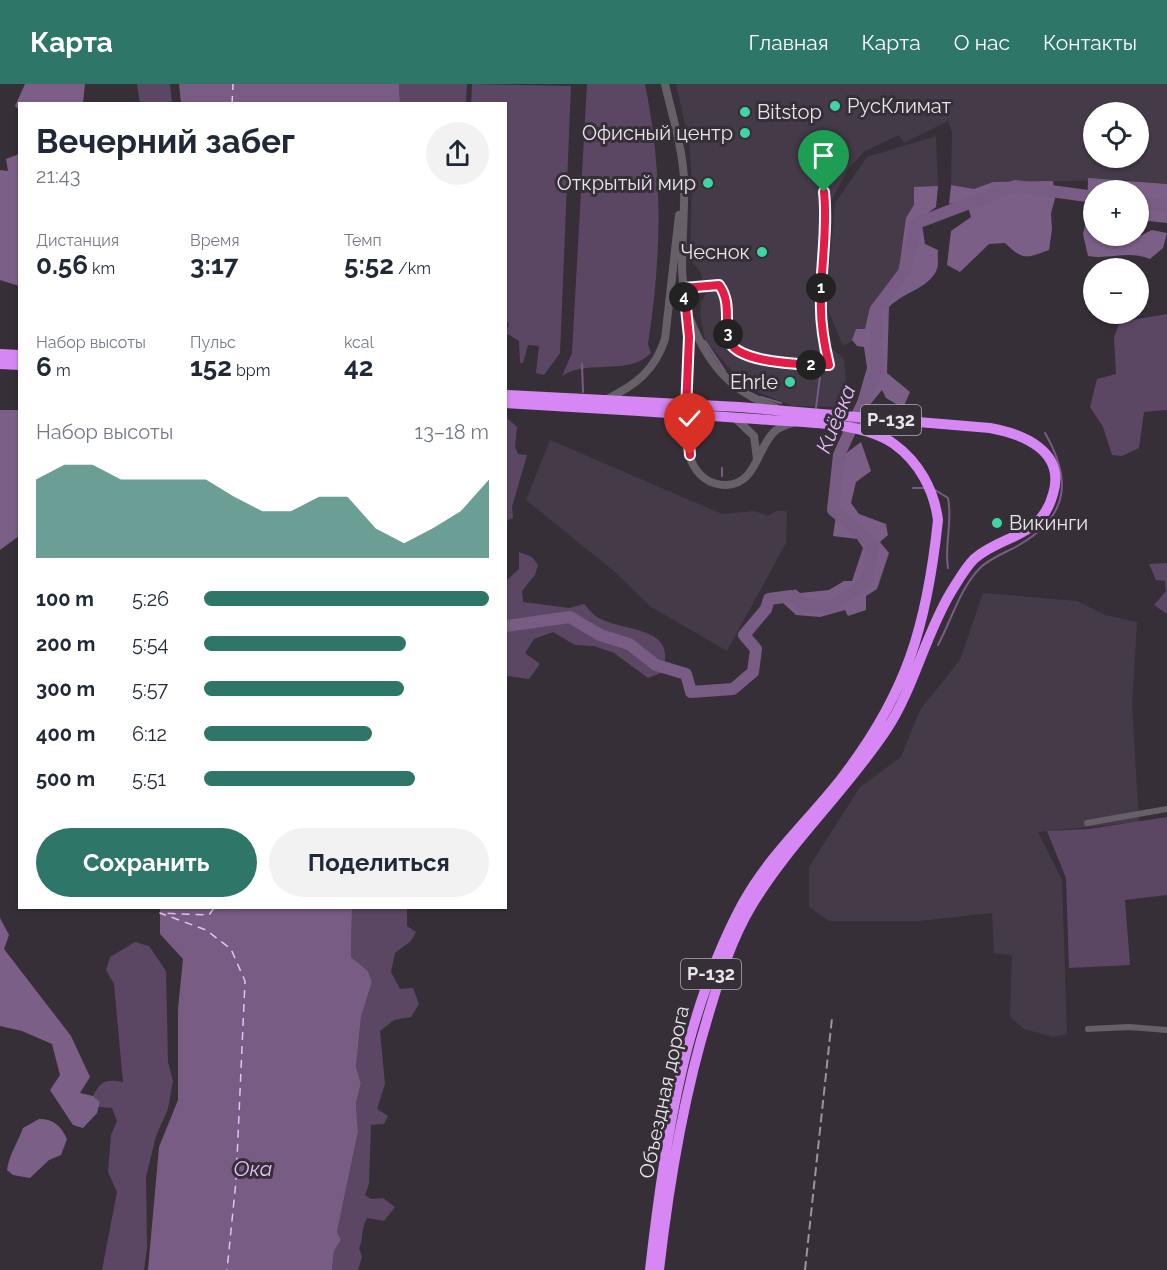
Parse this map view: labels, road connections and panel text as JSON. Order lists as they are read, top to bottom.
{
  "streets": {
    "highway": ["Р-132", "Объездная дорога"]
  },
  "crossings": [
    ["Р-132", "Объездная дорога"]
  ],
  "water": ["Киёвка", "Ока"],
  "places": [
    "РусКлимат",
    "Bitstop",
    "Офисный центр",
    "Открытый мир",
    "Чеснок",
    "Ehrle",
    "Викинги"
  ],
  "page": {
    "header": "Карта",
    "nav": [
      "Главная",
      "Карта",
      "О нас",
      "Контакты"
    ],
    "map_buttons": ["+", "−"],
    "heading": ["Вечерний забег", "21:43"],
    "stats": [
      ["Дистанция", "0.56 km"],
      ["Время", "3:17"],
      ["Темп", "5:52 /km"],
      ["Набор высоты", "6 m"],
      ["Пульс", "152 bpm"],
      ["kcal", "42"]
    ],
    "pins": [
      "1",
      "4",
      "3",
      "2"
    ],
    "chart": ["Набор высоты", "13–18 m"],
    "list": [
      {
        "name": "100 m",
        "note": "5:26"
      },
      {
        "name": "200 m",
        "note": "5:54"
      },
      {
        "name": "300 m",
        "note": "5:57"
      },
      {
        "name": "400 m",
        "note": "6:12"
      },
      {
        "name": "500 m",
        "note": "5:51"
      }
    ],
    "buttons": ["Сохранить", "Поделиться"]
  }
}
